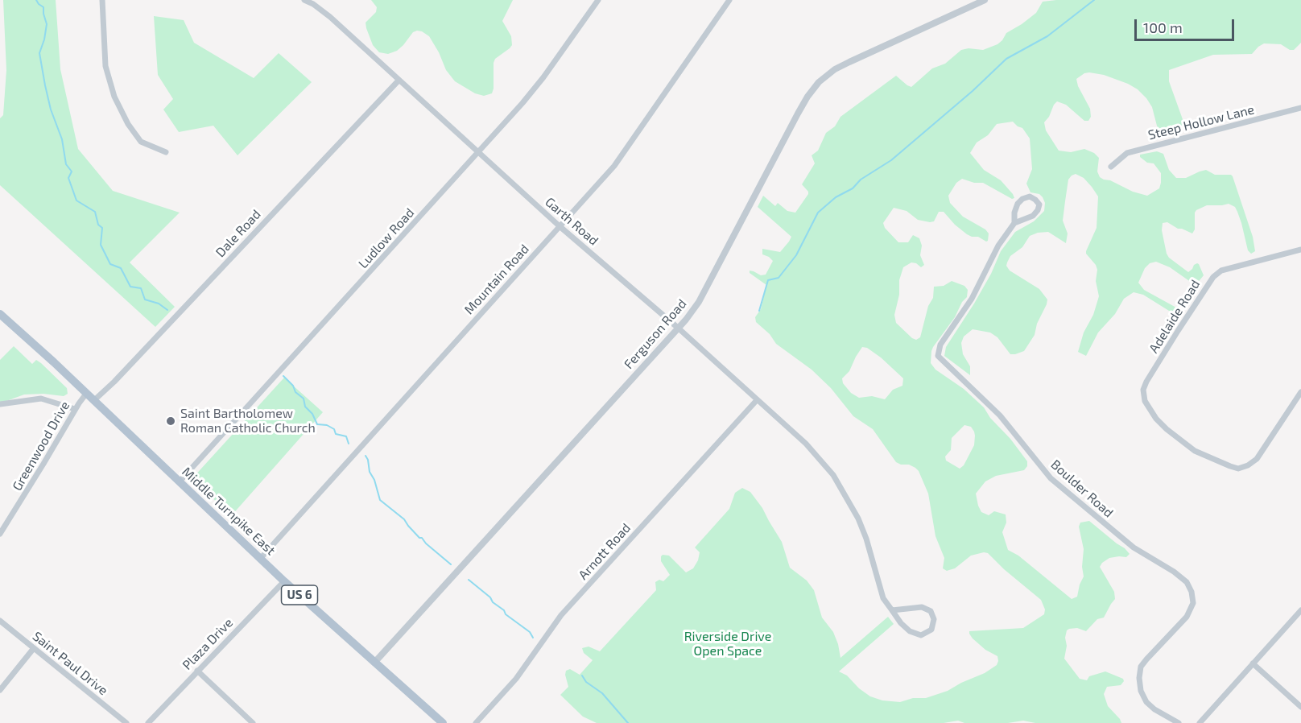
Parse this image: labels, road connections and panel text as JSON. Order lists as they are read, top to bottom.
{
  "streets": {
    "main road": ["Middle Turnpike East", "US 6"],
    "street": [
      "Steep Hollow Lane",
      "Garth Road",
      "Dale Road",
      "Ludlow Road",
      "Mountain Road",
      "Adelaide Road",
      "Ferguson Road",
      "Greenwood Drive",
      "Boulder Road",
      "Arnott Road",
      "Plaza Drive",
      "Saint Paul Drive"
    ]
  },
  "crossings": [
    ["Garth Road", "Dale Road"],
    ["Garth Road", "Ludlow Road"],
    ["Garth Road", "Mountain Road"],
    ["Garth Road", "Ferguson Road"],
    ["Garth Road", "Arnott Road"],
    ["Dale Road", "Middle Turnpike East"],
    ["Ludlow Road", "Middle Turnpike East"],
    ["Mountain Road", "Middle Turnpike East"],
    ["Ferguson Road", "Middle Turnpike East"],
    ["Greenwood Drive", "Middle Turnpike East"],
    ["Middle Turnpike East", "Plaza Drive"]
  ],
  "parks": ["Riverside Drive Open Space"],
  "places": ["Saint Bartholomew Roman Catholic Church"],
  "scale_bar": "100 m"
}
